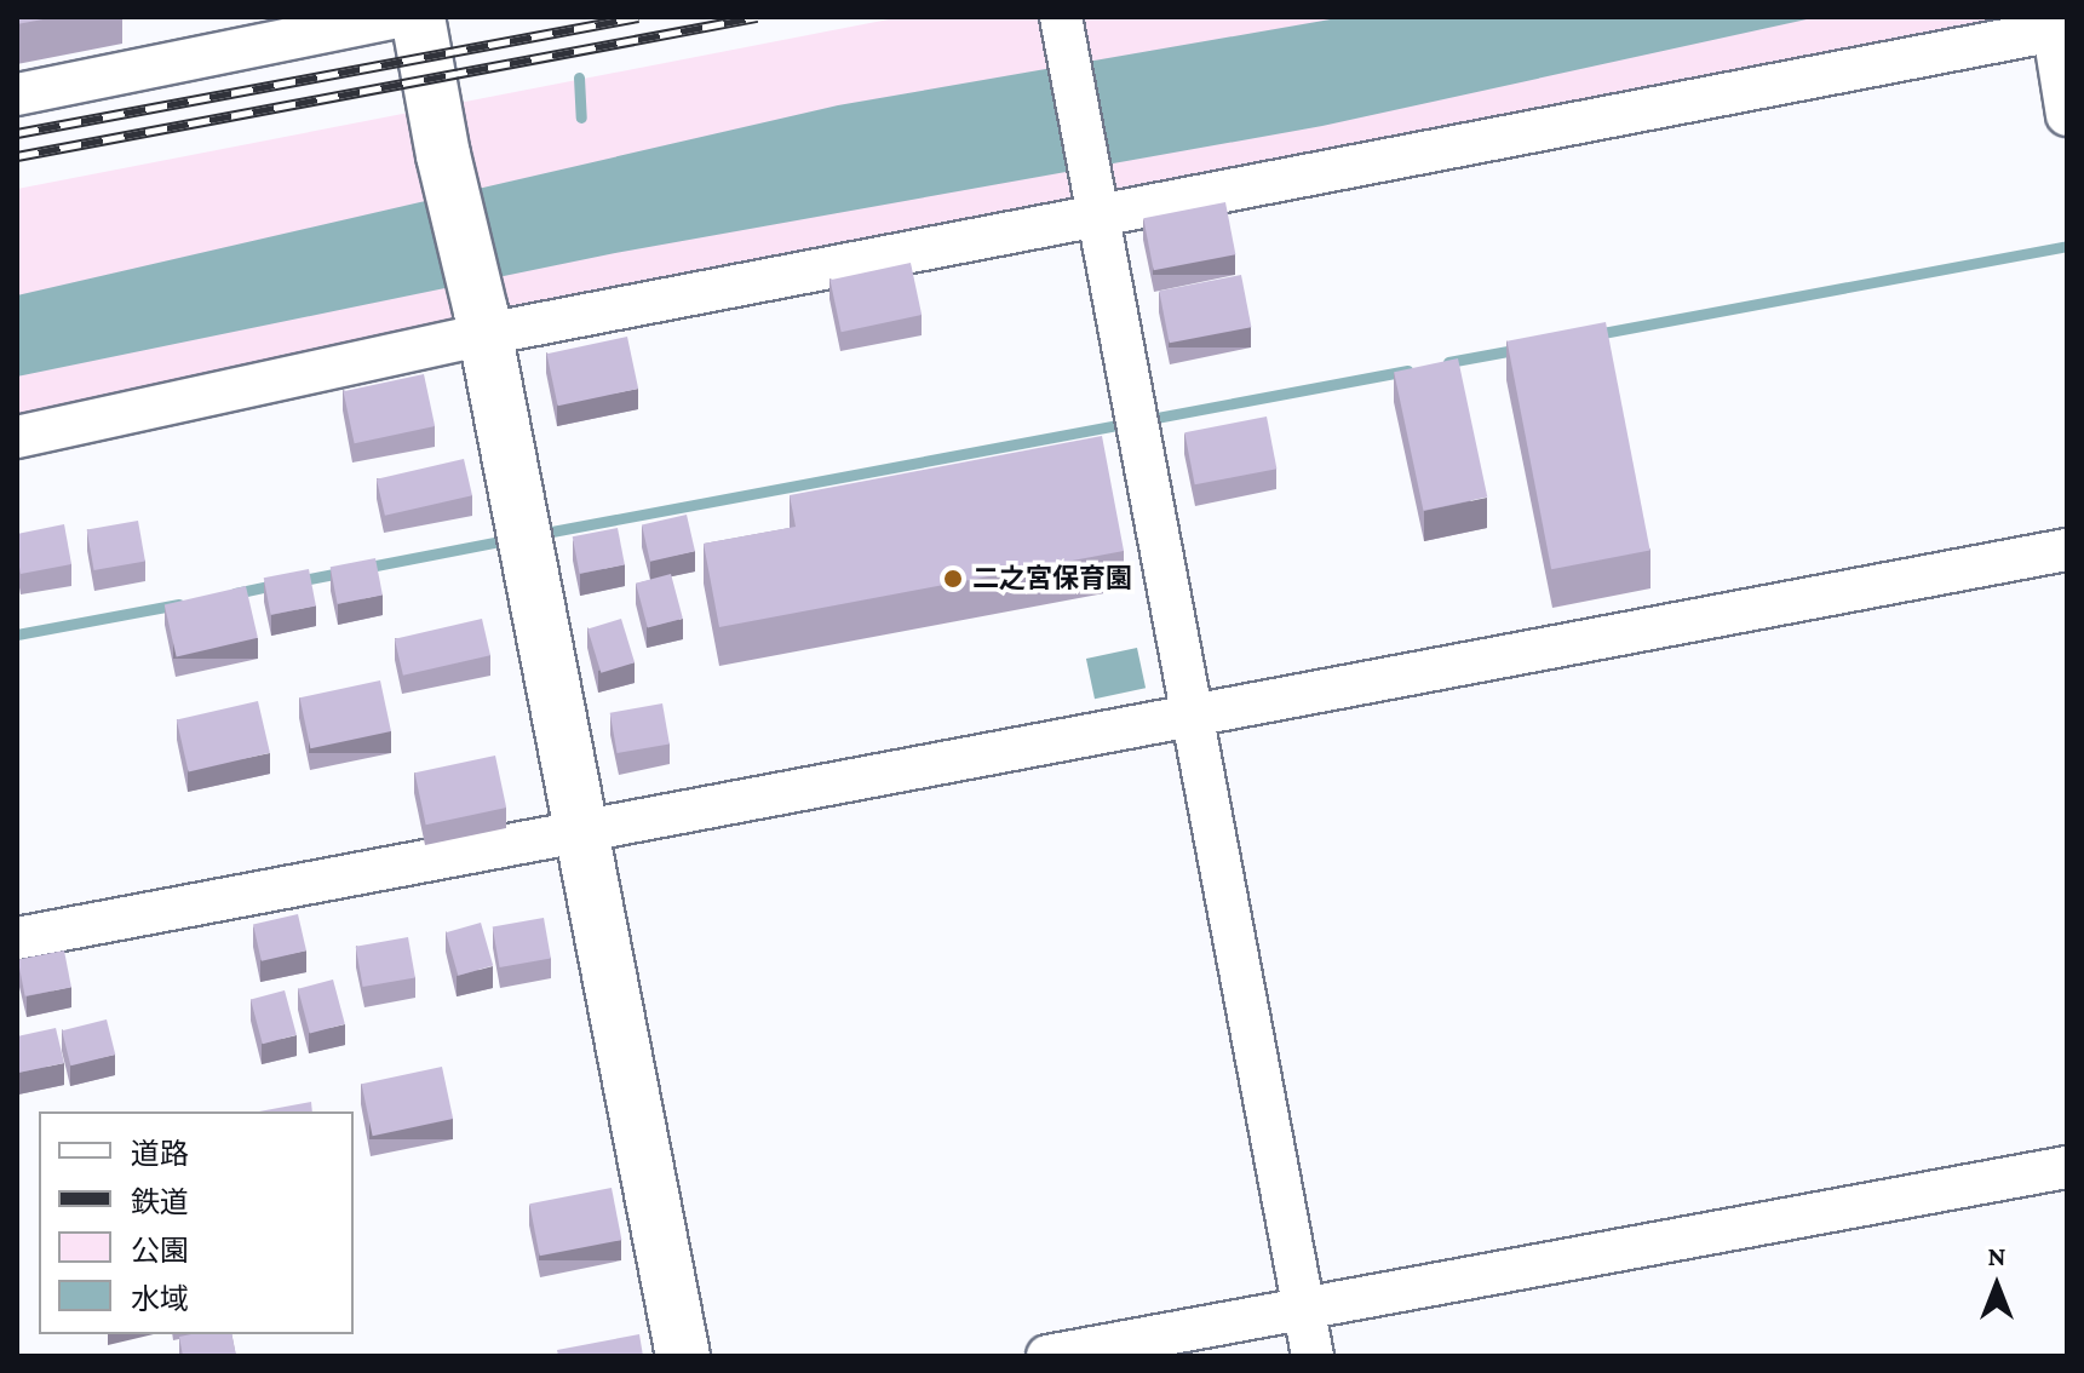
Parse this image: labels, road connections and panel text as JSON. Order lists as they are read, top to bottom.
{
  "places": ["二之宮保育園"],
  "legend": [
    "道路",
    "鉄道",
    "公園",
    "水域"
  ],
  "north": "top"
}
